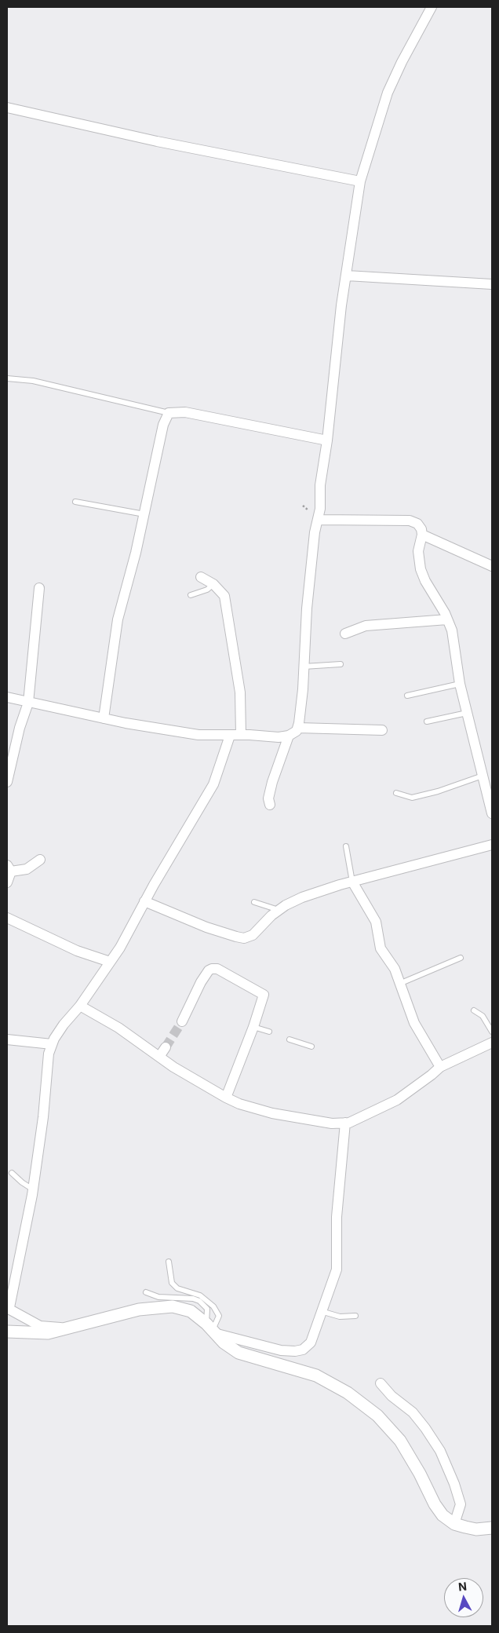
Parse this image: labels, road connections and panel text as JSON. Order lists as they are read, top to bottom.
{
  "north": "top"
}
